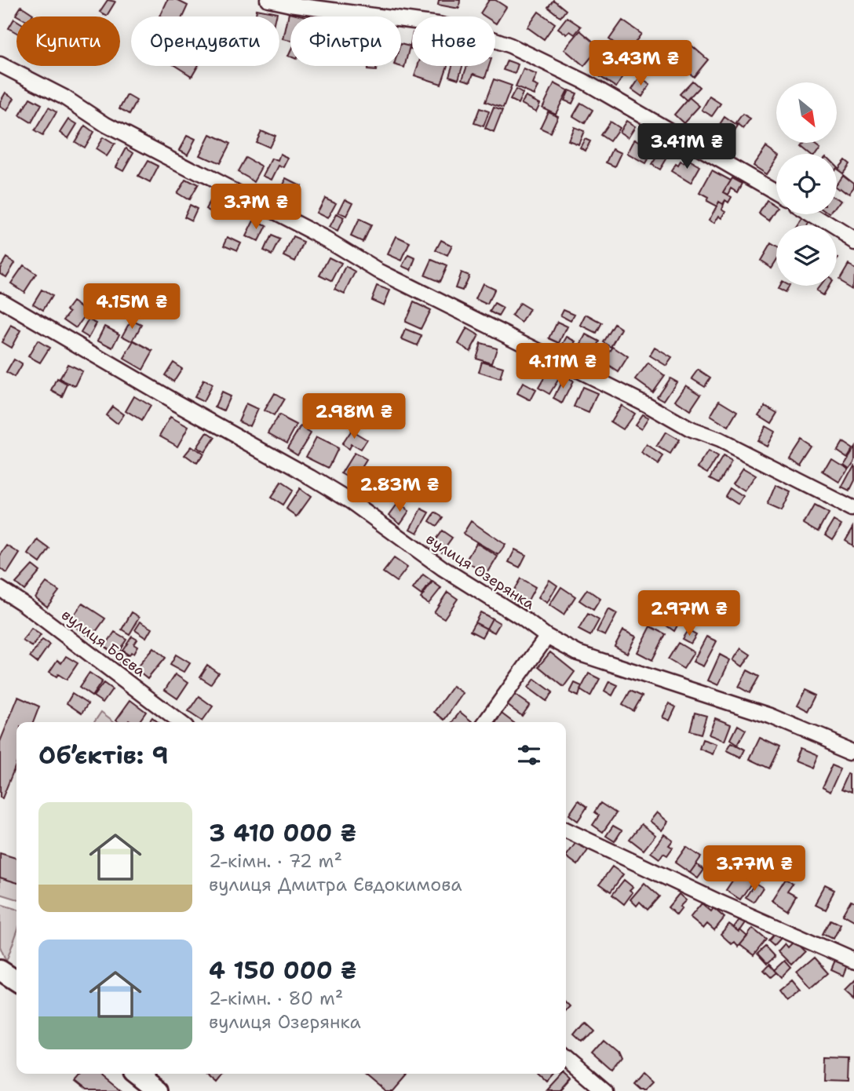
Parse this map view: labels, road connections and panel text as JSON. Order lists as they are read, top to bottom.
{
  "streets": {
    "street": ["вулиця Озерянка", "вулиця Боєва"]
  },
  "north": "bottom right",
  "page": {
    "chip": [
      "Купити",
      "Орендувати",
      "Фільтри",
      "Нове"
    ],
    "price": [
      "3.43M ₴",
      "3.41M ₴",
      "3.7M ₴",
      "4.15M ₴",
      "4.11M ₴",
      "2.98M ₴",
      "2.83M ₴",
      "2.97M ₴",
      "3.77M ₴"
    ],
    "heading": "Об’єктів: 9",
    "list": [
      {
        "name": "3 410 000 ₴",
        "note": "2-кімн. · 72 m² · вулиця Дмитра Євдокимова"
      },
      {
        "name": "4 150 000 ₴",
        "note": "2-кімн. · 80 m² · вулиця Озерянка"
      }
    ]
  }
}
